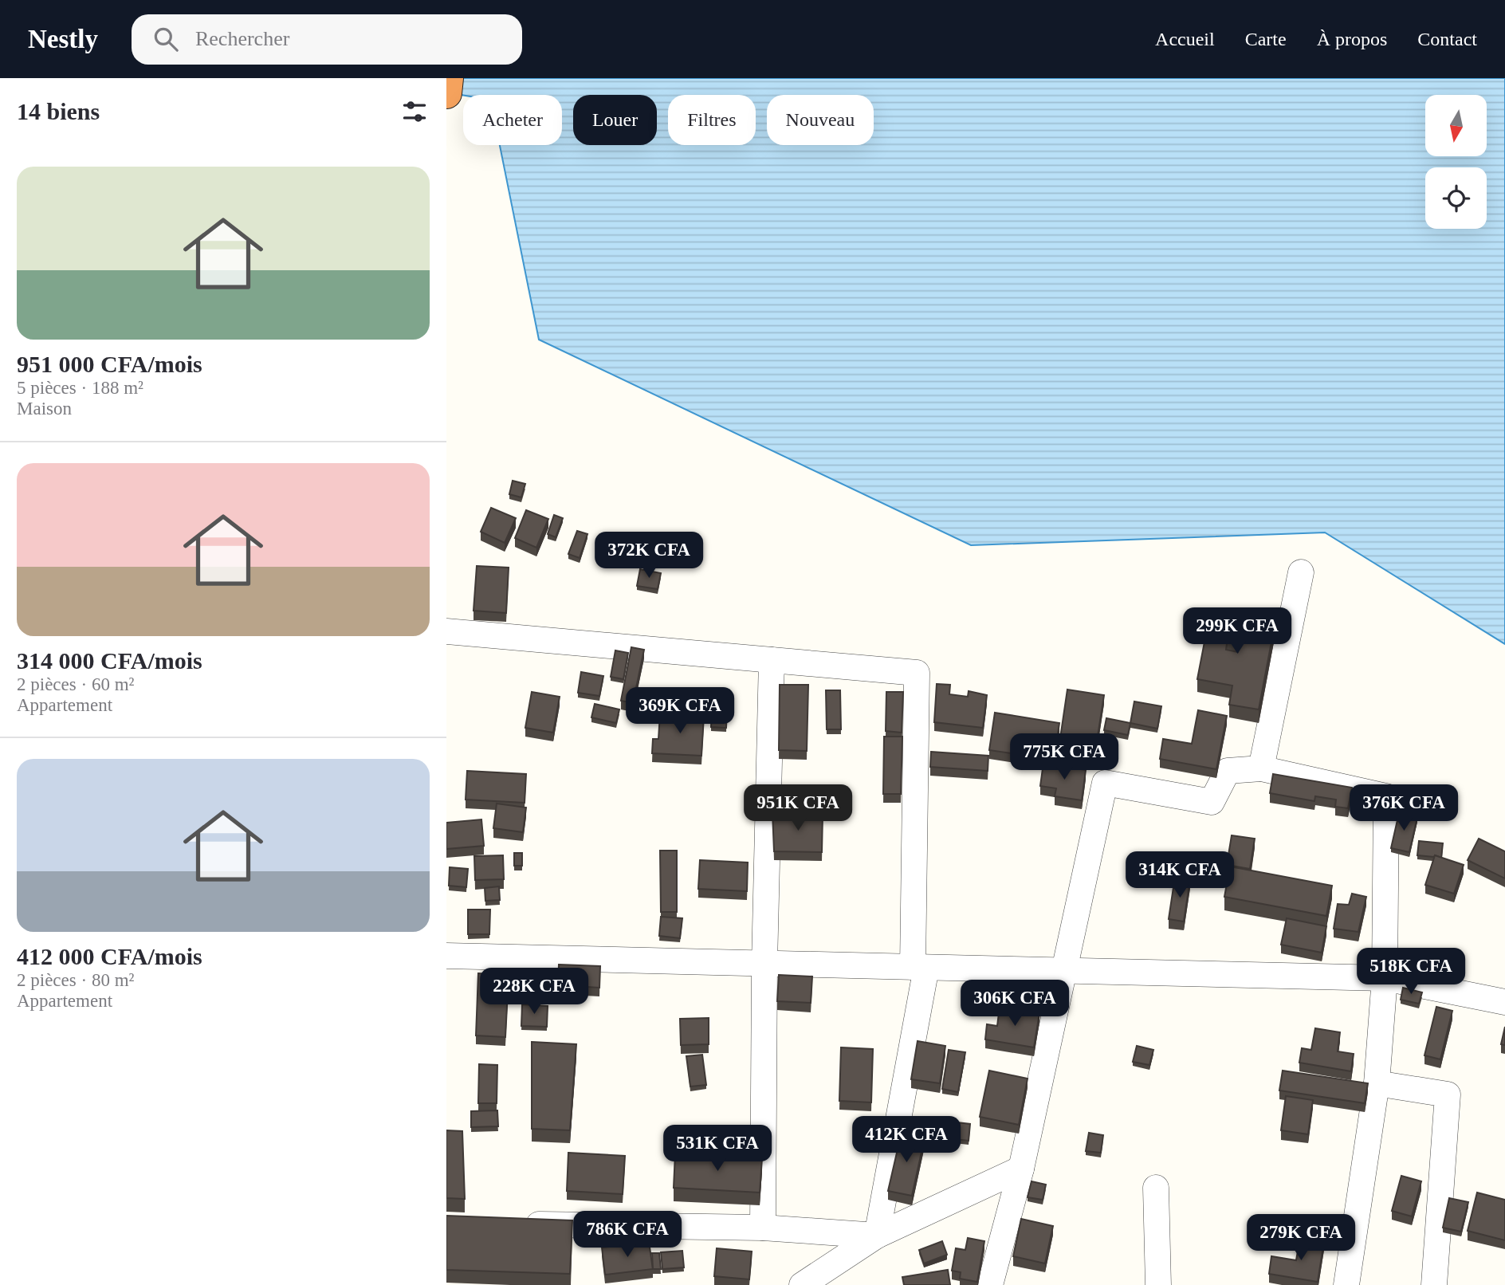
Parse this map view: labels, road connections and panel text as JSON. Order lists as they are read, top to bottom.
{
  "north": "bottom",
  "page": {
    "header": "Nestly",
    "search": "Rechercher",
    "nav": [
      "Accueil",
      "Carte",
      "À propos",
      "Contact"
    ],
    "heading": "14 biens",
    "chip": [
      "Acheter",
      "Louer",
      "Filtres",
      "Nouveau"
    ],
    "list": [
      {
        "name": "951 000 CFA/mois",
        "note": "5 pièces · 188 m² · Maison"
      },
      {
        "name": "314 000 CFA/mois",
        "note": "2 pièces · 60 m² · Appartement"
      },
      {
        "name": "412 000 CFA/mois",
        "note": "2 pièces · 80 m² · Appartement"
      }
    ],
    "price": [
      "372K CFA",
      "299K CFA",
      "369K CFA",
      "775K CFA",
      "951K CFA",
      "376K CFA",
      "314K CFA",
      "518K CFA",
      "228K CFA",
      "306K CFA",
      "412K CFA",
      "531K CFA",
      "786K CFA",
      "279K CFA"
    ]
  }
}
